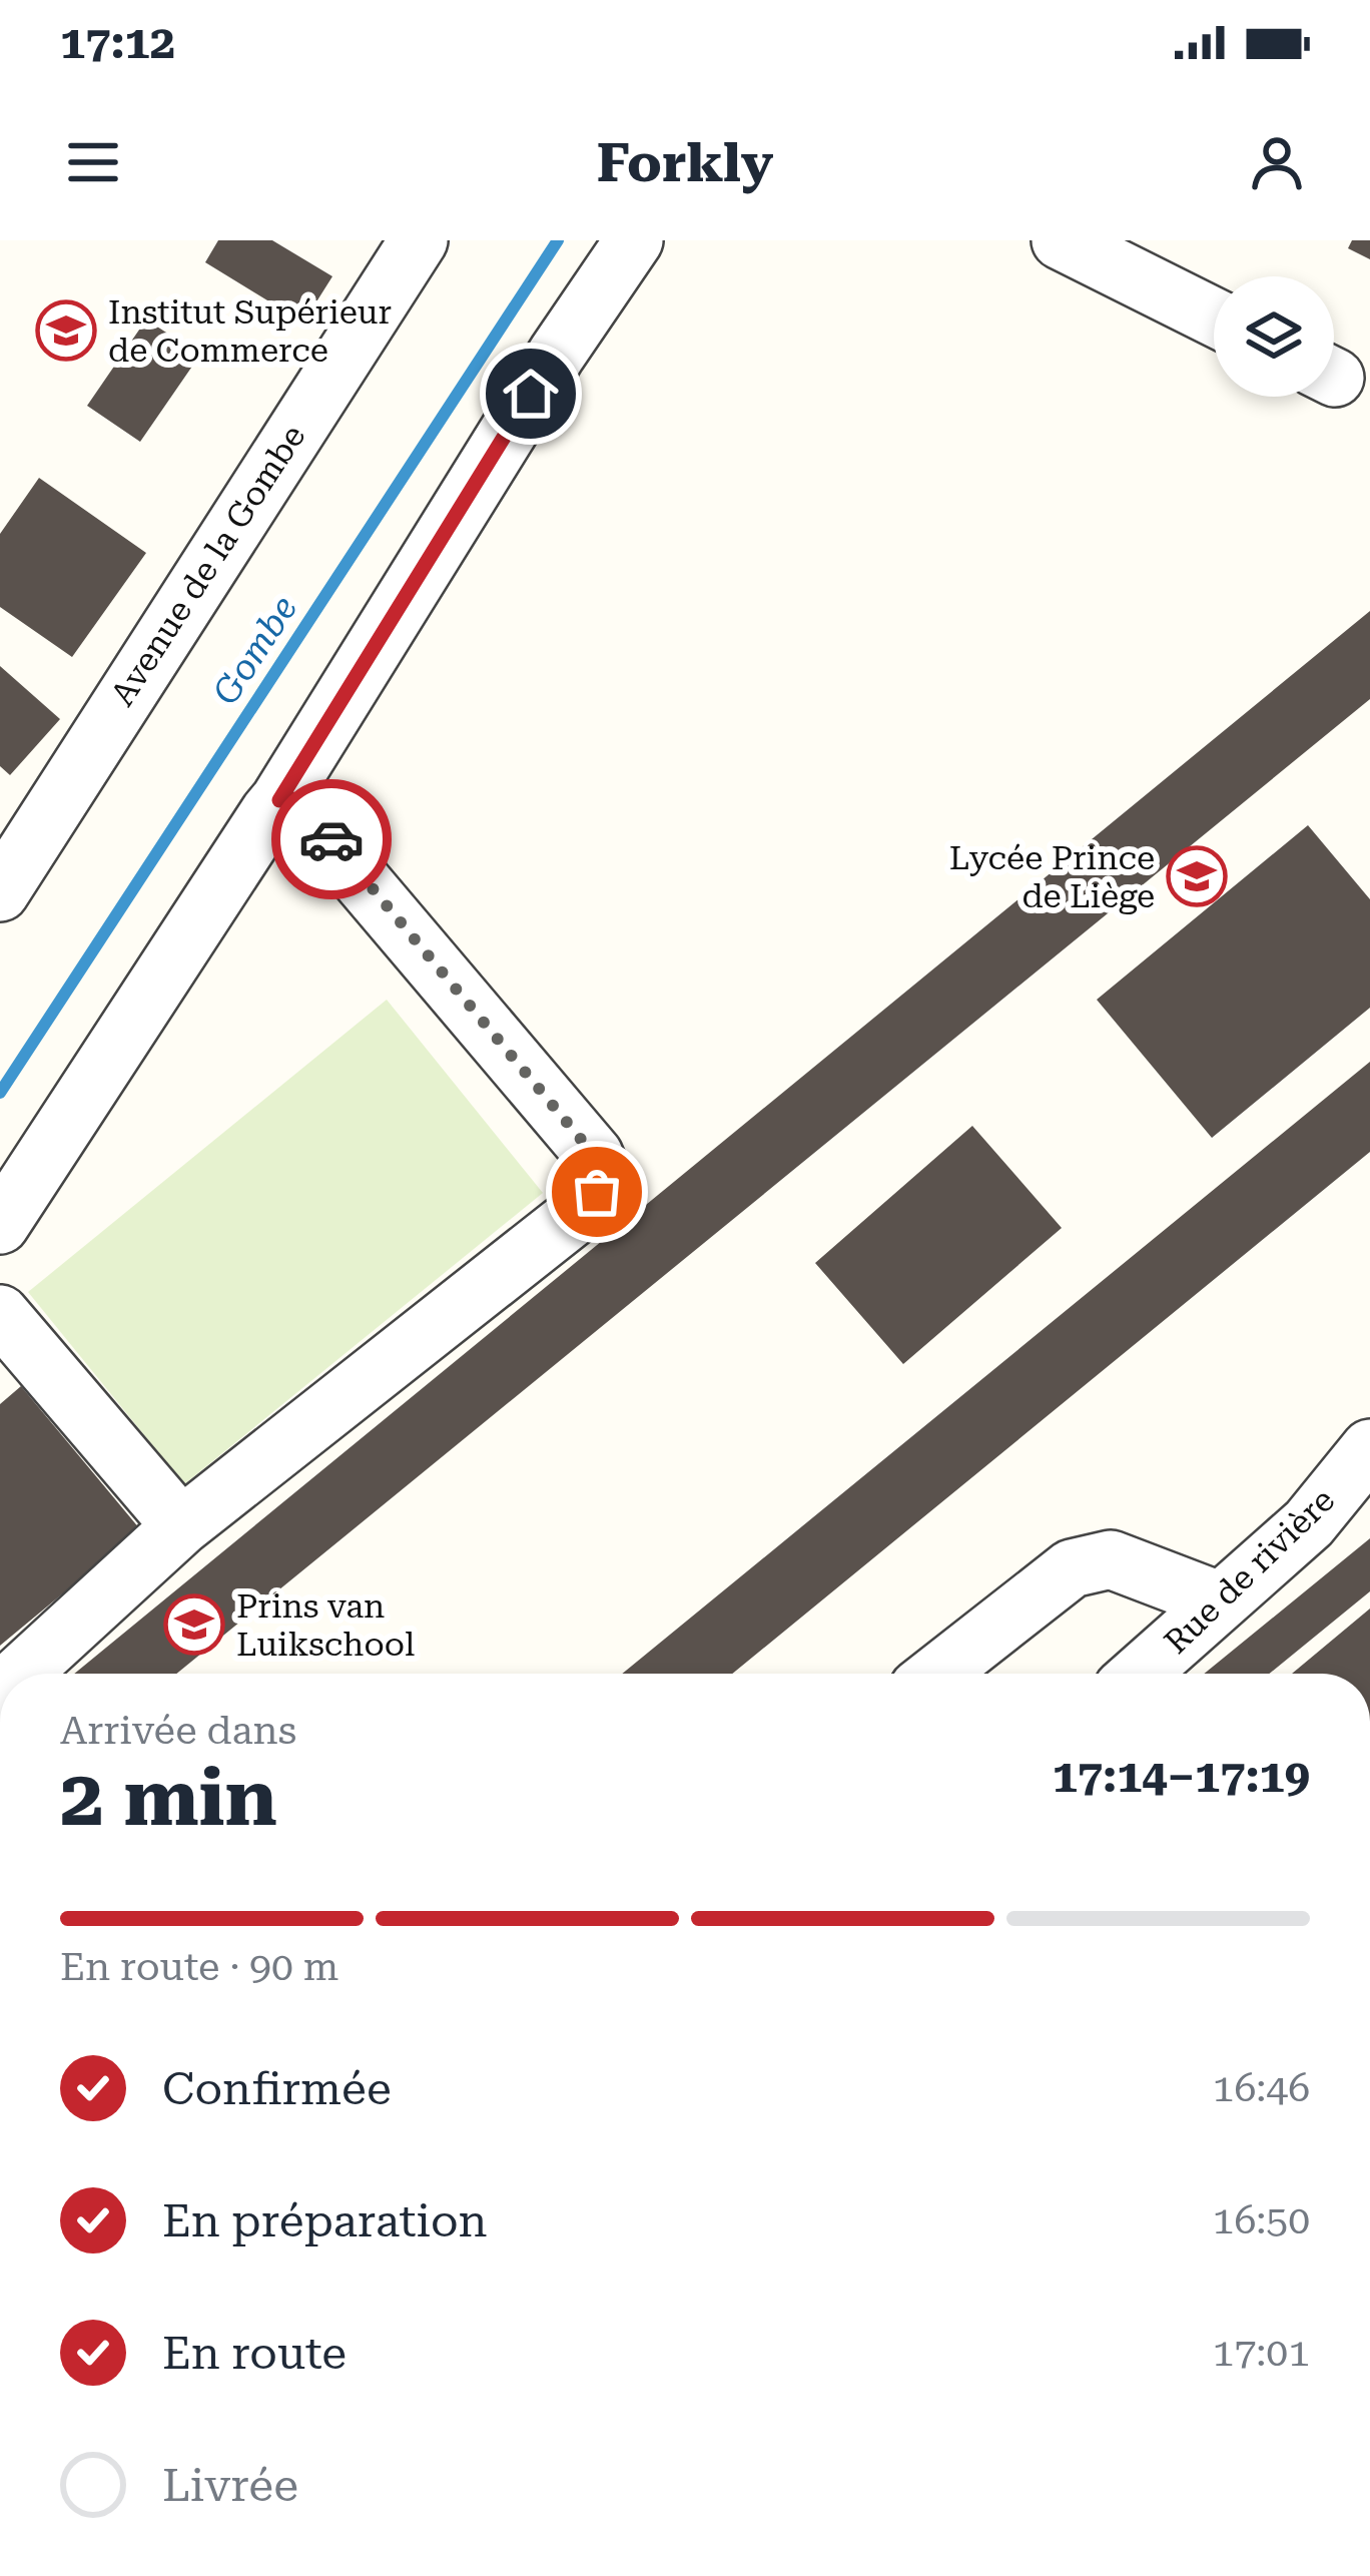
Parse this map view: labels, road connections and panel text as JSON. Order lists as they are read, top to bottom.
{
  "streets": {
    "street": ["Avenue de la Gombe", "Rue de rivière"]
  },
  "water": ["Gombe"],
  "places": {
    "school or university": ["Institut Supérieur de Commerce", "Lycée Prince de Liège", "Prins van Luikschool"]
  },
  "page": {
    "status": "17:12",
    "header": "Forkly",
    "heading": ["2 min", "Arrivée dans", "17:14–17:19"],
    "bar": "En route · 90 m",
    "list": [
      ["Confirmée", "16:46"],
      ["En préparation", "16:50"],
      ["En route", "17:01"],
      "Livrée"
    ]
  }
}
